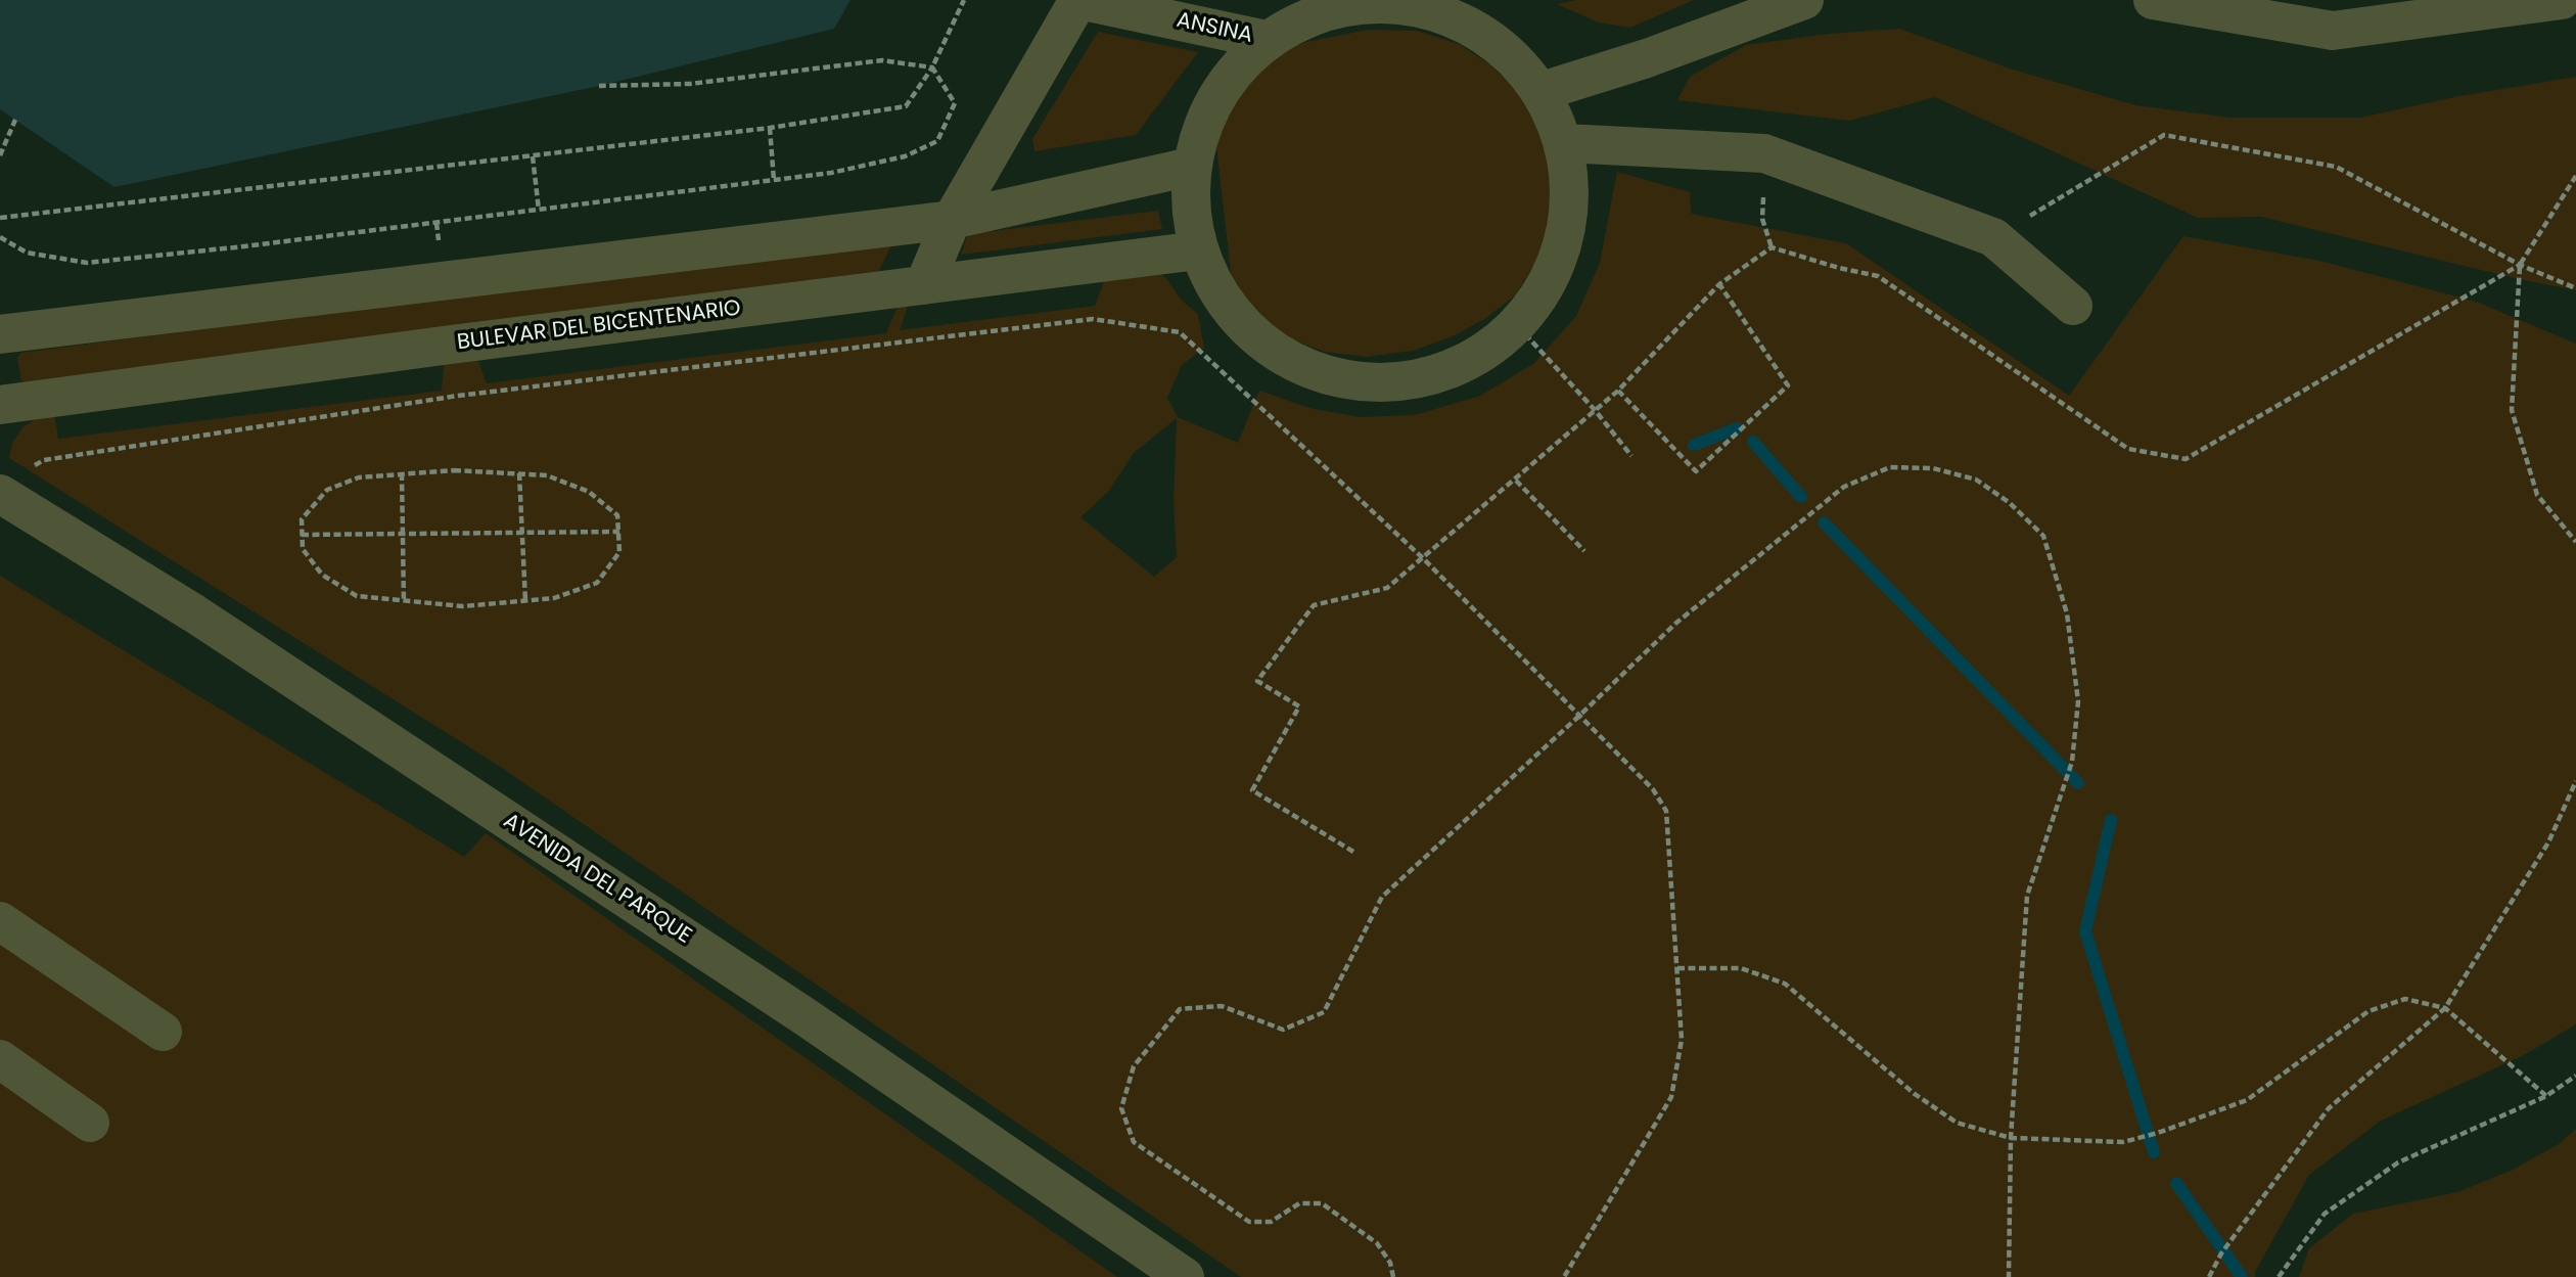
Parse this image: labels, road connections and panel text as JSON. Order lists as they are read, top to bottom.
{
  "streets": {
    "street": ["ANSINA", "BULEVAR DEL BICENTENARIO", "AVENIDA DEL PARQUE"]
  }
}
